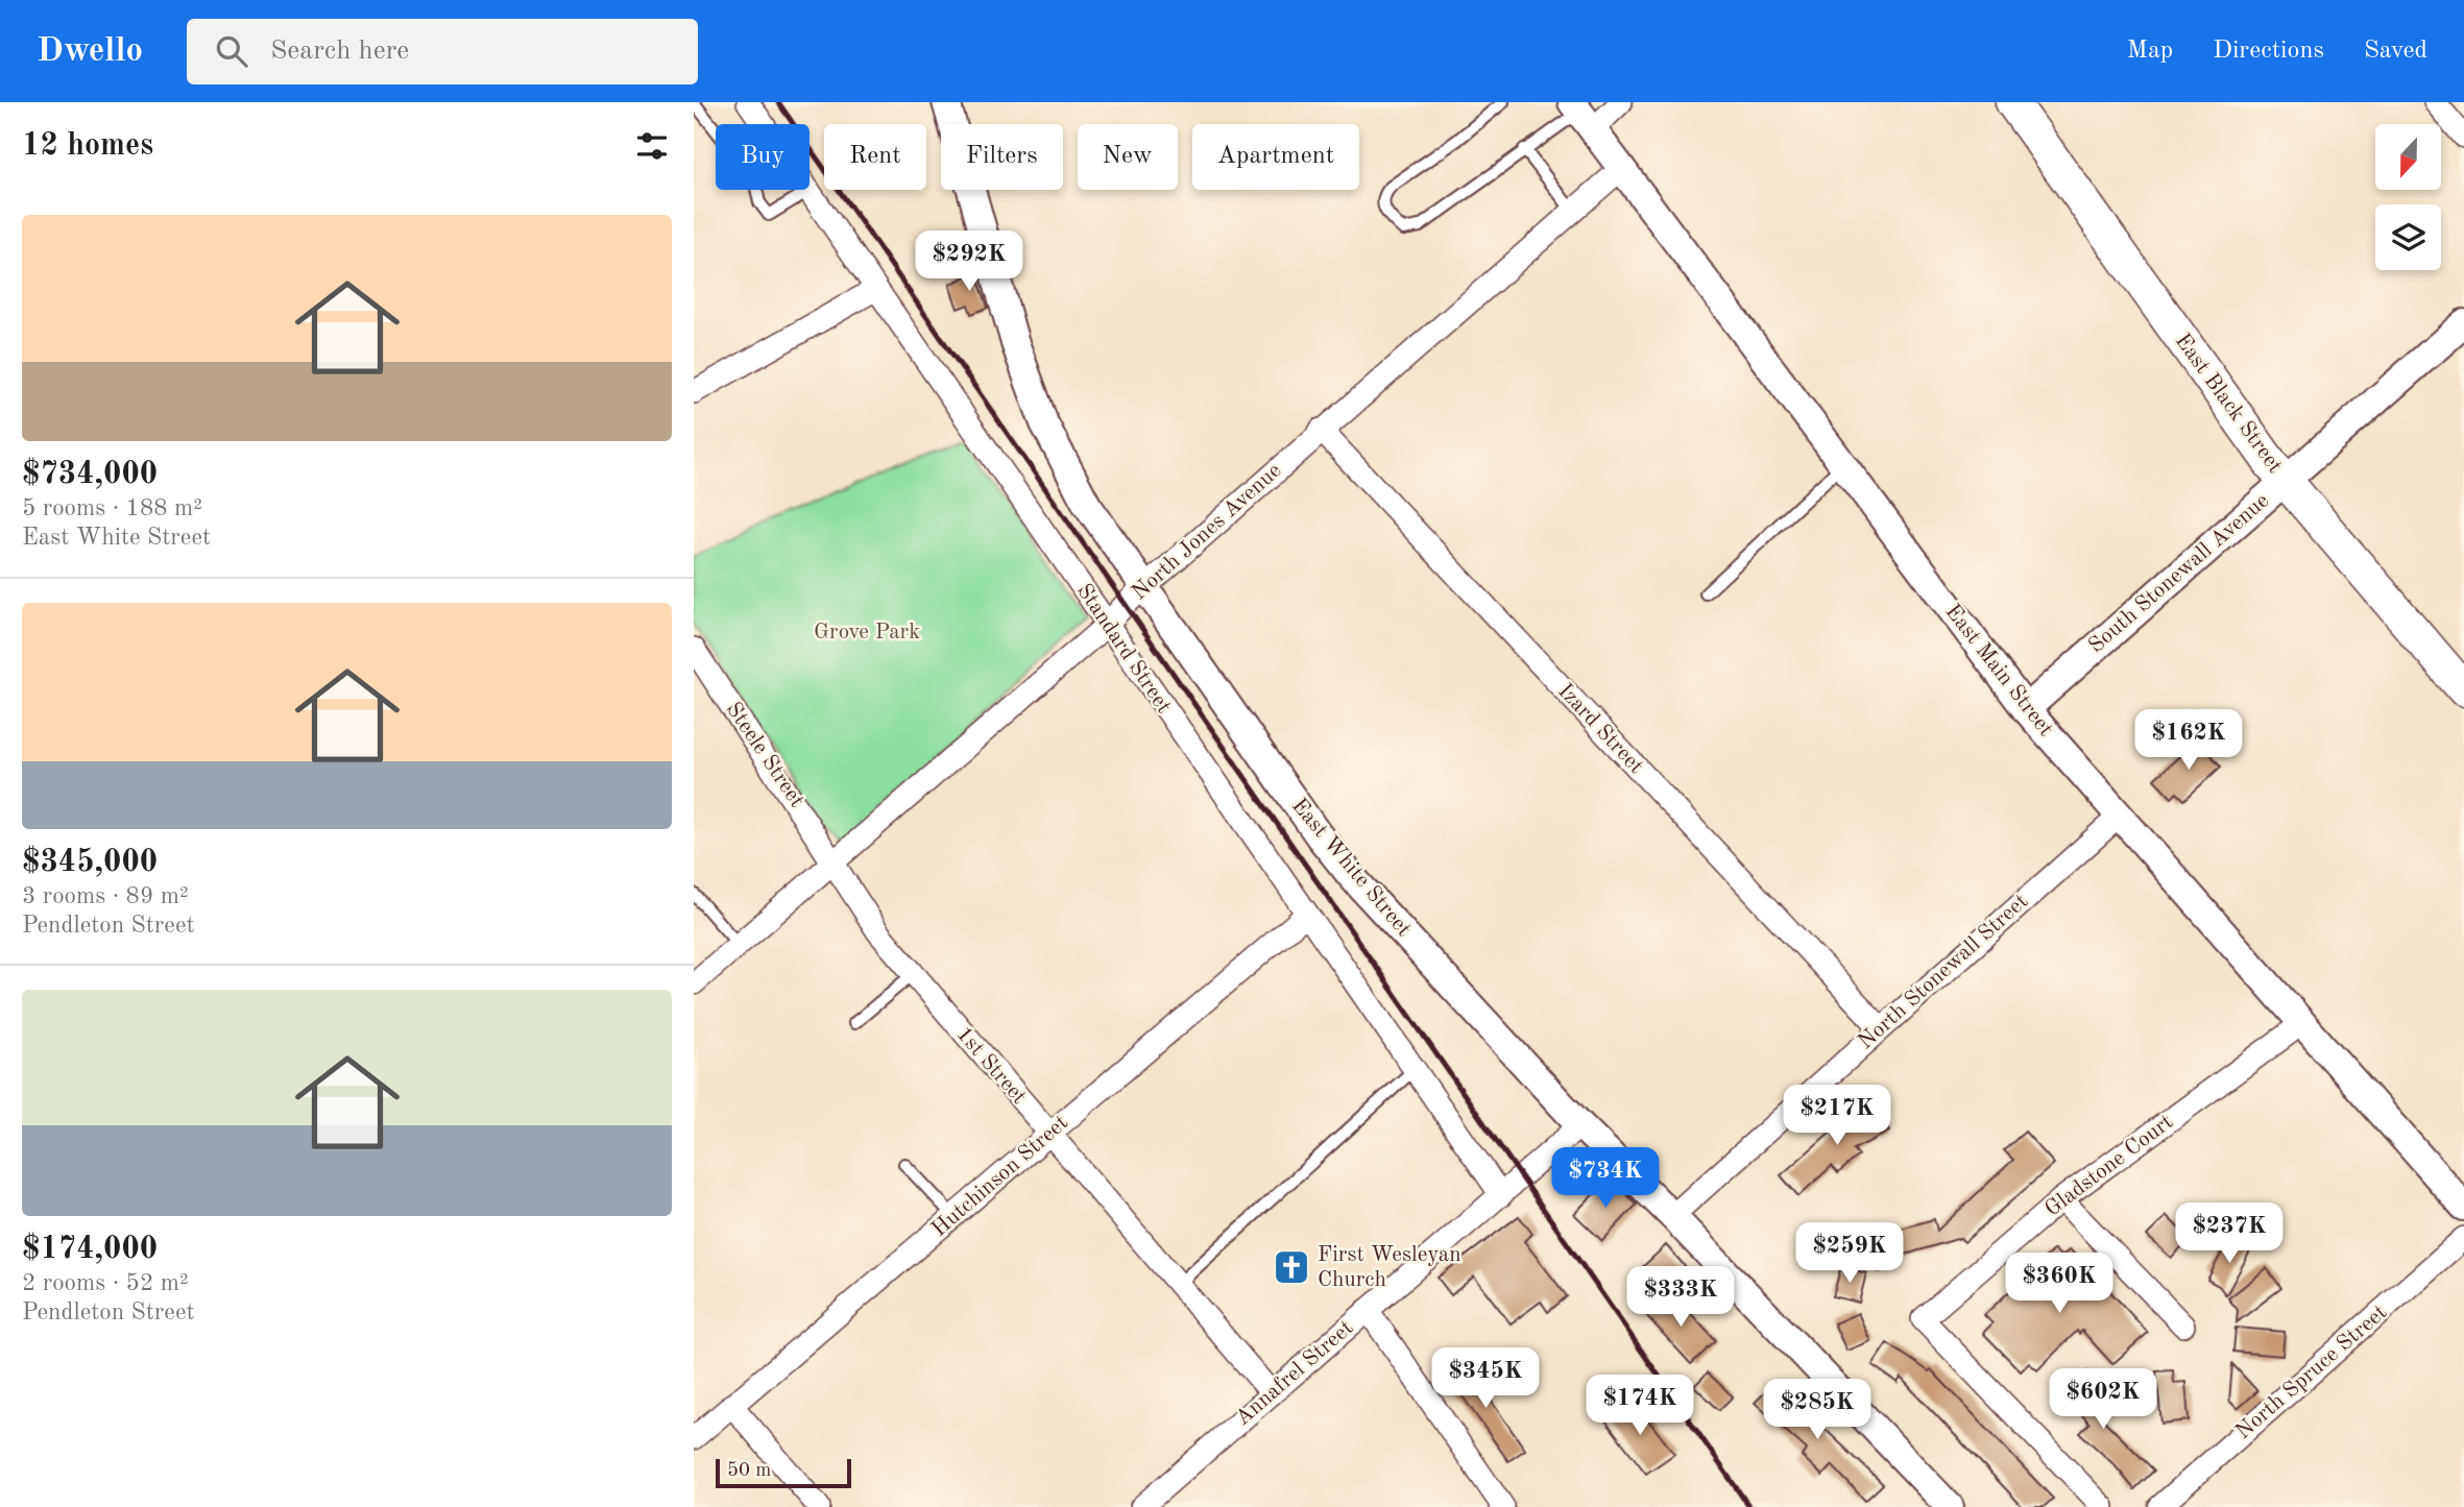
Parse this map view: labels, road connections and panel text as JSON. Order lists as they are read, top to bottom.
{
  "streets": {
    "main road": ["East Black Street"],
    "street": [
      "North Jones Avenue",
      "South Stonewall Avenue",
      "Standard Street",
      "East Main Street",
      "Izard Street",
      "Steele Street",
      "East White Street",
      "North Stonewall Street",
      "1st Street",
      "Gladstone Court",
      "Hutchinson Street",
      "North Spruce Street",
      "Annafrel Street"
    ]
  },
  "crossings": [
    ["East Black Street", "South Stonewall Avenue"],
    ["North Jones Avenue", "Standard Street"],
    ["North Jones Avenue", "East Main Street"],
    ["North Jones Avenue", "Izard Street"],
    ["North Jones Avenue", "Steele Street"],
    ["North Jones Avenue", "East White Street"],
    ["North Jones Avenue", "1st Street"],
    ["South Stonewall Avenue", "East Main Street"],
    ["Standard Street", "Hutchinson Street"],
    ["Standard Street", "Annafrel Street"],
    ["East Main Street", "North Stonewall Street"],
    ["East Main Street", "Gladstone Court"],
    ["Izard Street", "North Stonewall Street"],
    ["Steele Street", "1st Street"],
    ["East White Street", "North Stonewall Street"],
    ["East White Street", "Annafrel Street"],
    ["1st Street", "Hutchinson Street"],
    ["1st Street", "Annafrel Street"]
  ],
  "parks": ["Grove Park"],
  "places": {
    "church": ["First Wesleyan Church"]
  },
  "scale_bar": "50 m",
  "north": "bottom",
  "page": {
    "header": "Dwello",
    "search": "Search here",
    "nav": ["Map", "Directions", "Saved"],
    "heading": "12 homes",
    "chip": [
      "Buy",
      "Rent",
      "Filters",
      "New",
      "Apartment"
    ],
    "list": [
      {
        "name": "$734,000",
        "note": "5 rooms · 188 m² · East White Street"
      },
      {
        "name": "$345,000",
        "note": "3 rooms · 89 m² · Pendleton Street"
      },
      {
        "name": "$174,000",
        "note": "2 rooms · 52 m² · Pendleton Street"
      }
    ],
    "price": [
      "$292K",
      "$162K",
      "$217K",
      "$734K",
      "$237K",
      "$259K",
      "$360K",
      "$333K",
      "$345K",
      "$602K",
      "$174K",
      "$285K"
    ],
    "scale": "50 m"
  }
}
